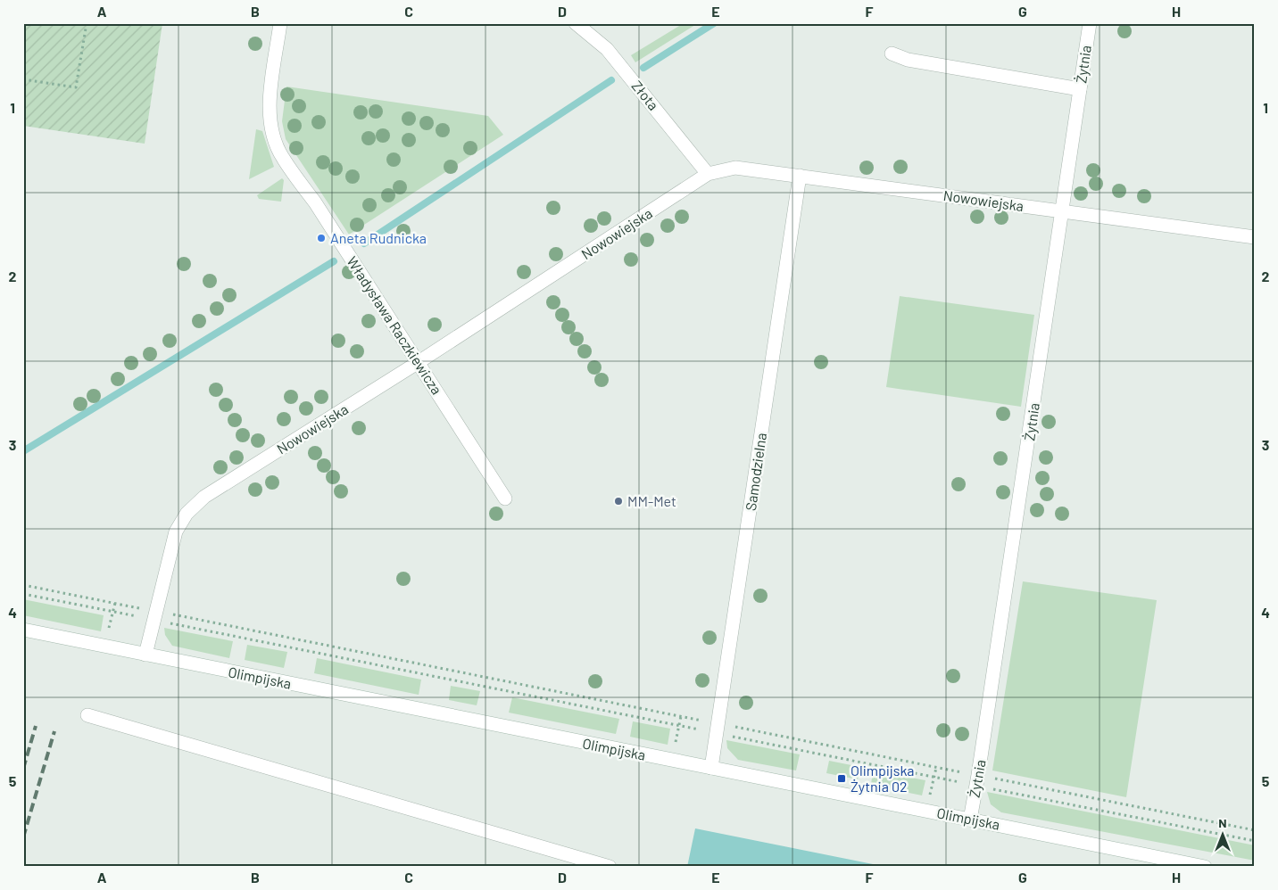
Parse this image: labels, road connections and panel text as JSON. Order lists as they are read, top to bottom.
{
  "streets": {
    "street": [
      "Żytnia",
      "Złota",
      "Nowowiejska",
      "Władysława Raczkiewicza",
      "Samodzielna",
      "Olimpijska"
    ]
  },
  "crossings": [
    ["Żytnia", "Nowowiejska"],
    ["Żytnia", "Olimpijska"],
    ["Złota", "Nowowiejska"],
    ["Nowowiejska", "Władysława Raczkiewicza"],
    ["Nowowiejska", "Samodzielna"],
    ["Nowowiejska", "Olimpijska"],
    ["Samodzielna", "Olimpijska"]
  ],
  "places": {
    "other": ["Aneta Rudnicka", "MM-Met"],
    "transit": ["Olimpijska Żytnia 02"]
  },
  "north": "top",
  "grid": {
    "columns": [
      "A",
      "B",
      "C",
      "D",
      "E",
      "F",
      "G",
      "H"
    ],
    "rows": [
      "1",
      "2",
      "3",
      "4",
      "5"
    ]
  }
}
